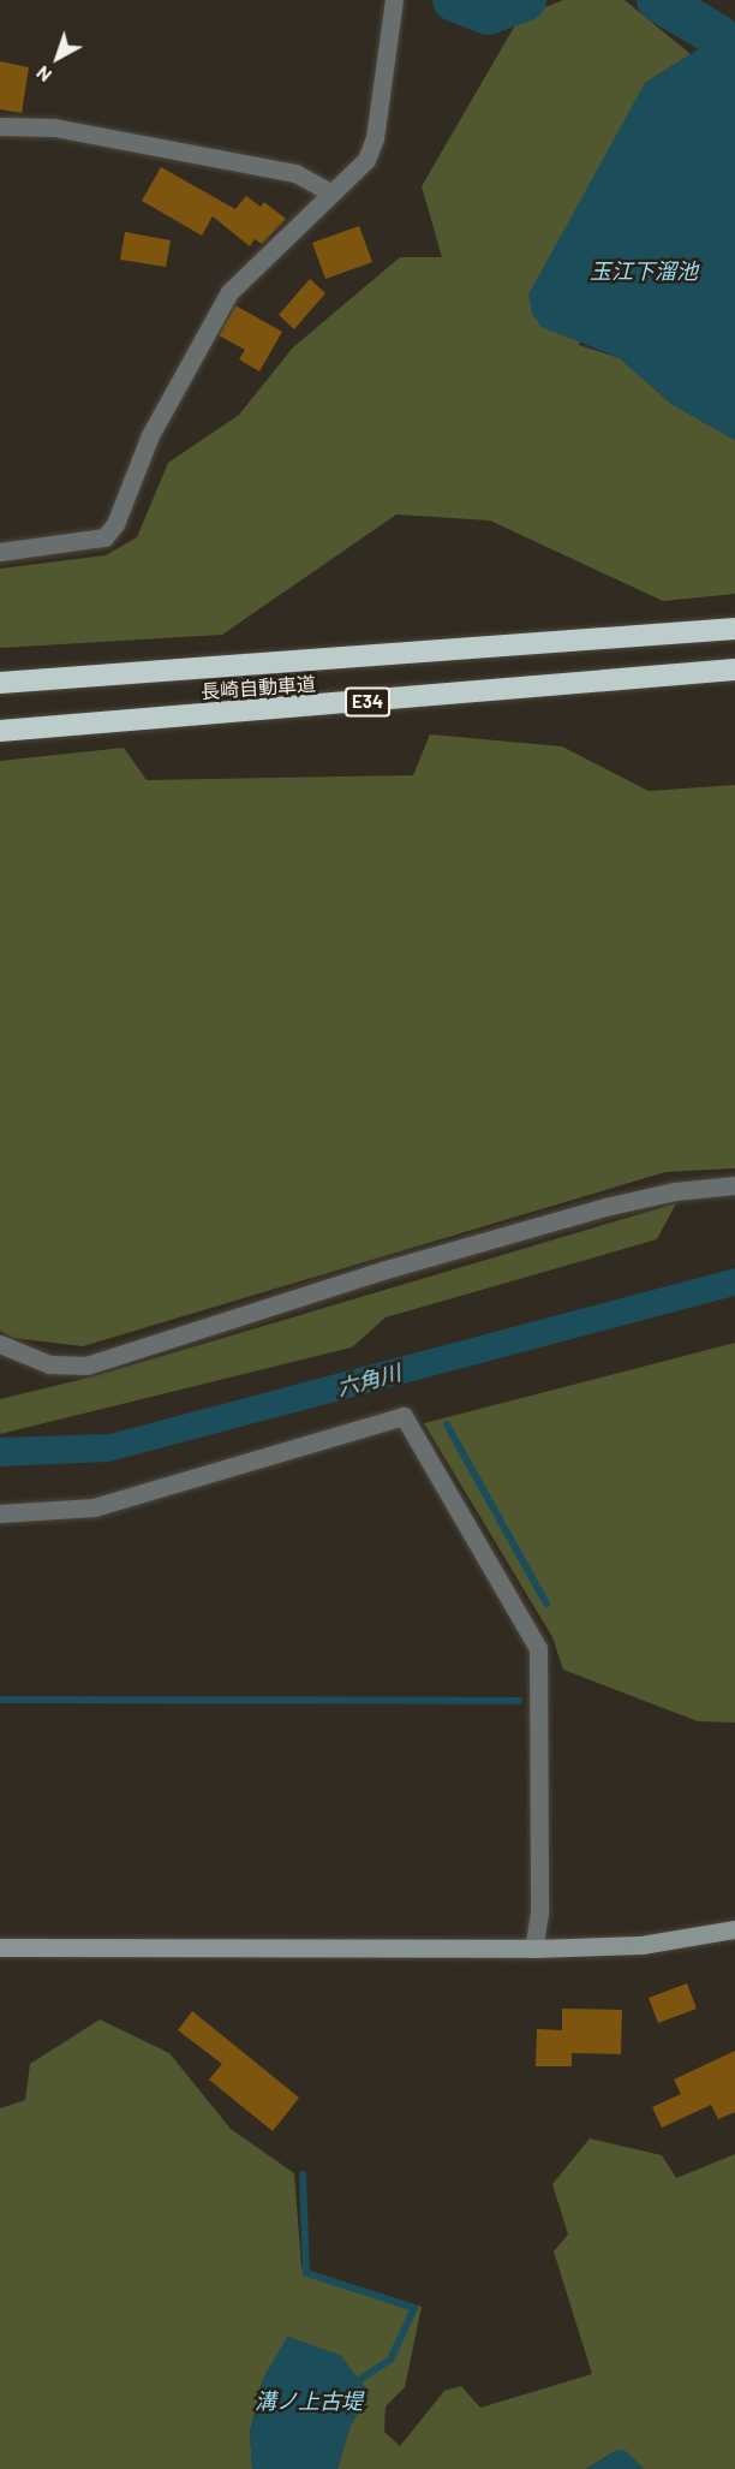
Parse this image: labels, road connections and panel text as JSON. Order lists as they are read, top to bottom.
{
  "streets": {
    "highway": ["長崎自動車道", "E34"]
  },
  "water": ["玉江下溜池", "六角川", "溝ノ上古堤"],
  "north": "bottom left"
}
